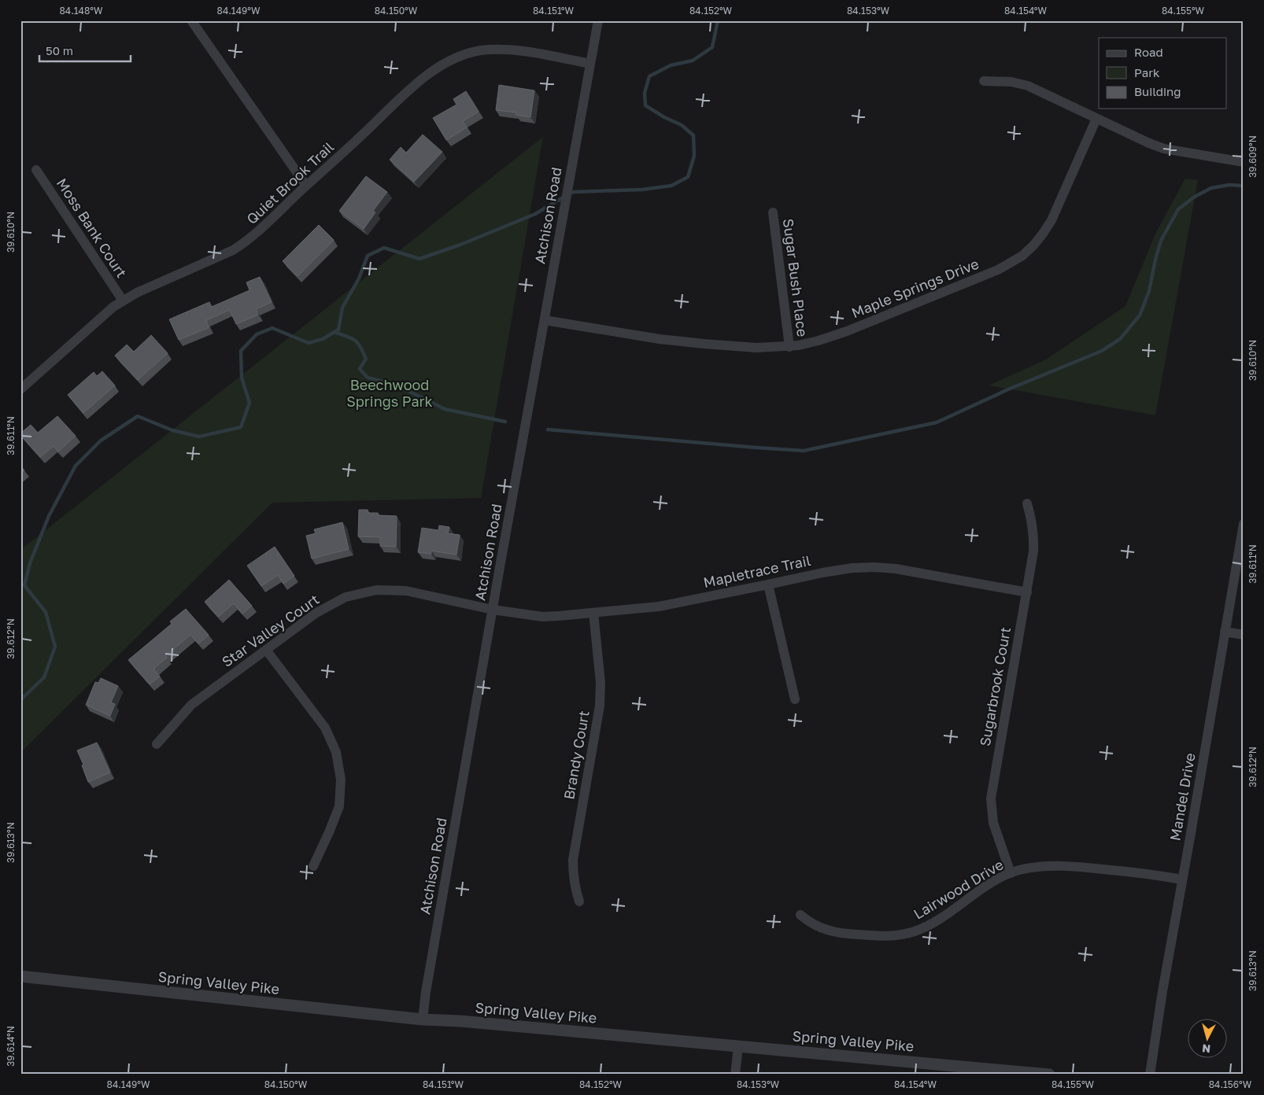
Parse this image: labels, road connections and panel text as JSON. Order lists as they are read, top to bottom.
{
  "streets": {
    "street": [
      "Quiet Brook Trail",
      "Atchison Road",
      "Moss Bank Court",
      "Sugar Bush Place",
      "Maple Springs Drive",
      "Mapletrace Trail",
      "Star Valley Court",
      "Sugarbrook Court",
      "Brandy Court",
      "Mandel Drive",
      "Lairwood Drive",
      "Spring Valley Pike"
    ]
  },
  "crossings": [
    ["Quiet Brook Trail", "Atchison Road"],
    ["Quiet Brook Trail", "Moss Bank Court"],
    ["Atchison Road", "Maple Springs Drive"],
    ["Atchison Road", "Mapletrace Trail"],
    ["Atchison Road", "Star Valley Court"],
    ["Atchison Road", "Spring Valley Pike"],
    ["Sugar Bush Place", "Maple Springs Drive"],
    ["Mapletrace Trail", "Star Valley Court"],
    ["Mapletrace Trail", "Sugarbrook Court"],
    ["Mapletrace Trail", "Brandy Court"],
    ["Sugarbrook Court", "Lairwood Drive"],
    ["Mandel Drive", "Lairwood Drive"]
  ],
  "parks": ["Beechwood Springs Park"],
  "legend": ["Road", "Park", "Building"],
  "scale_bar": "50 m",
  "north": "bottom",
  "coordinates": [
    "84.148°W",
    "84.149°W",
    "84.150°W",
    "84.151°W",
    "84.152°W",
    "84.153°W",
    "84.154°W",
    "84.155°W",
    "39.609°N",
    "39.610°N",
    "39.611°N",
    "39.612°N",
    "39.613°N",
    "39.614°N",
    "84.156°W"
  ]
}
